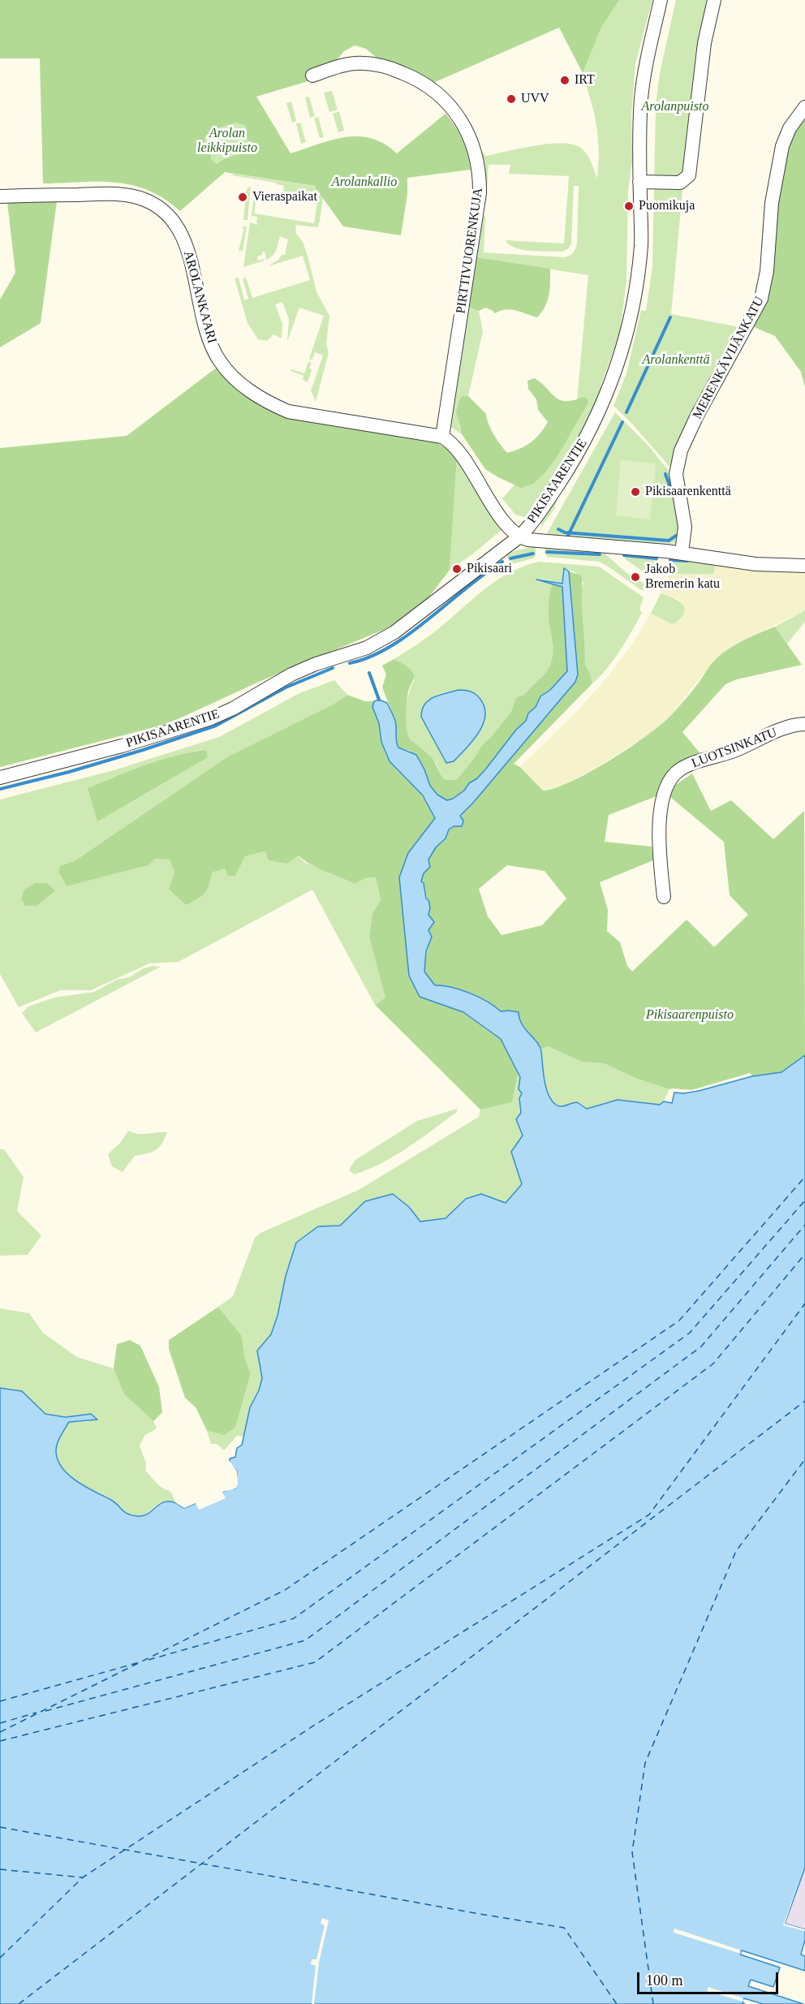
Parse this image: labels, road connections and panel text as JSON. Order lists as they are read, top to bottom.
{
  "streets": {
    "street": [
      "PIRTTIVUORENKUJA",
      "AROLANKAARI",
      "MERENKÄVIJÄNKATU",
      "PIKISAARENTIE",
      "LUOTSINKATU"
    ]
  },
  "crossings": [
    ["PIRTTIVUORENKUJA", "AROLANKAARI"]
  ],
  "parks": [
    "Arolanpuisto",
    "Arolan leikkipuisto",
    "Arolankallio",
    "Arolankenttä",
    "Pikisaarenpuisto"
  ],
  "places": [
    "IRT",
    "UVV",
    "Vieraspaikat",
    "Puomikuja",
    "Pikisaarenkenttä",
    "Pikisaari",
    "Jakob Bremerin katu"
  ],
  "scale_bar": "100 m"
}
